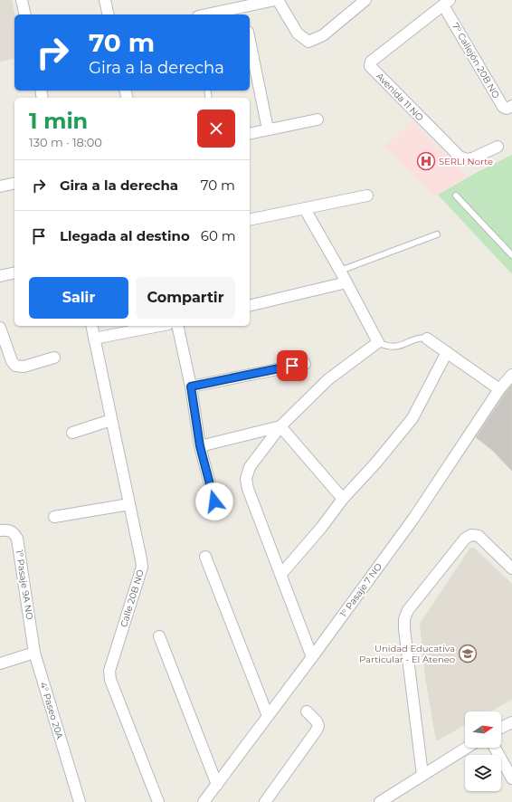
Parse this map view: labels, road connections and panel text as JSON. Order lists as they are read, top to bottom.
{
  "streets": {
    "street": [
      "7° Callejón 20B NO",
      "Avenida 11 NO",
      "1º Pasaje 9A NO",
      "1° Pasaje 7 NO",
      "Calle 20B NO",
      "4° Paseo 20A"
    ]
  },
  "crossings": [
    ["7° Callejón 20B NO", "Avenida 11 NO"],
    ["1º Pasaje 9A NO", "4° Paseo 20A"]
  ],
  "places": {
    "hospital": ["SERLI Norte"],
    "school or university": ["Unidad Educativa Particular - El Ateneo"]
  },
  "north": "right",
  "page": {
    "turn": ["70 m", "Gira a la derecha"],
    "heading": ["1 min", "130 m · 18:00"],
    "list": [
      {
        "name": "Gira a la derecha",
        "value": "70 m"
      },
      {
        "name": "Llegada al destino",
        "value": "60 m"
      }
    ],
    "buttons": ["Salir", "Compartir"]
  }
}
